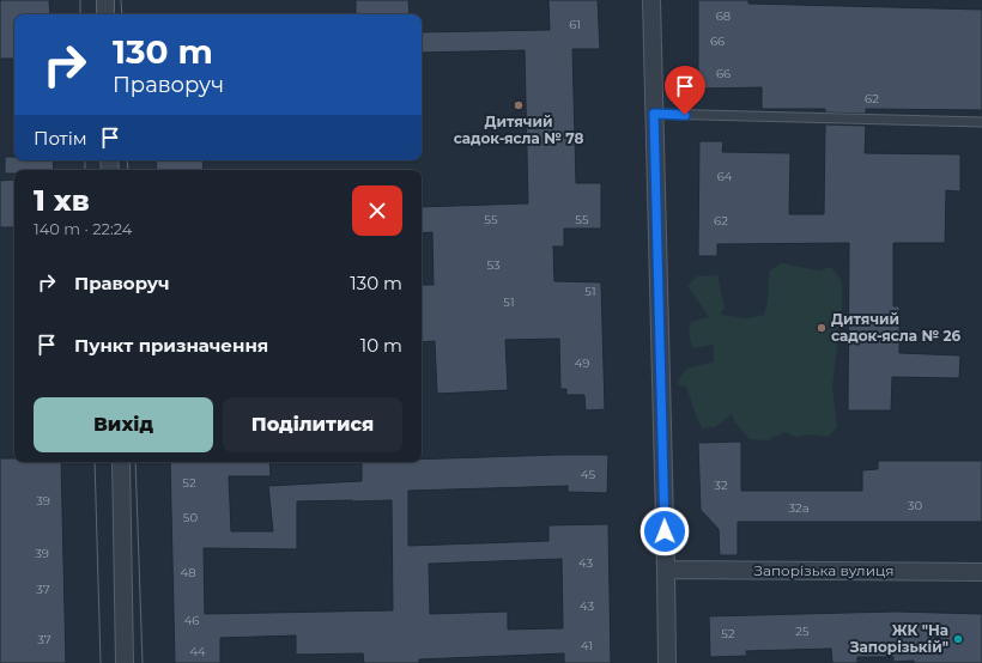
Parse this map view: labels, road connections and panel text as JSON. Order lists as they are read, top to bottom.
{
  "streets": {
    "street": ["Запорізька вулиця"]
  },
  "places": ["Дитячий садок-ясла № 78", "Дитячий садок-ясла № 26", "ЖК \"На Запорізькій\""],
  "house_numbers": [
    "68",
    "61",
    "66",
    "66",
    "62",
    "64",
    "55",
    "55",
    "62",
    "53",
    "51",
    "51",
    "49",
    "45",
    "52",
    "32",
    "39",
    "30",
    "32а",
    "50",
    "39",
    "43",
    "48",
    "37",
    "43",
    "46",
    "25",
    "52",
    "37",
    "41",
    "44"
  ],
  "page": {
    "turn": ["130 m", "Праворуч"],
    "then": "Потім",
    "heading": ["1 хв", "140 m · 22:24"],
    "list": [
      {
        "name": "Праворуч",
        "value": "130 m"
      },
      {
        "name": "Пункт призначення",
        "value": "10 m"
      }
    ],
    "buttons": ["Вихід", "Поділитися"]
  }
}
